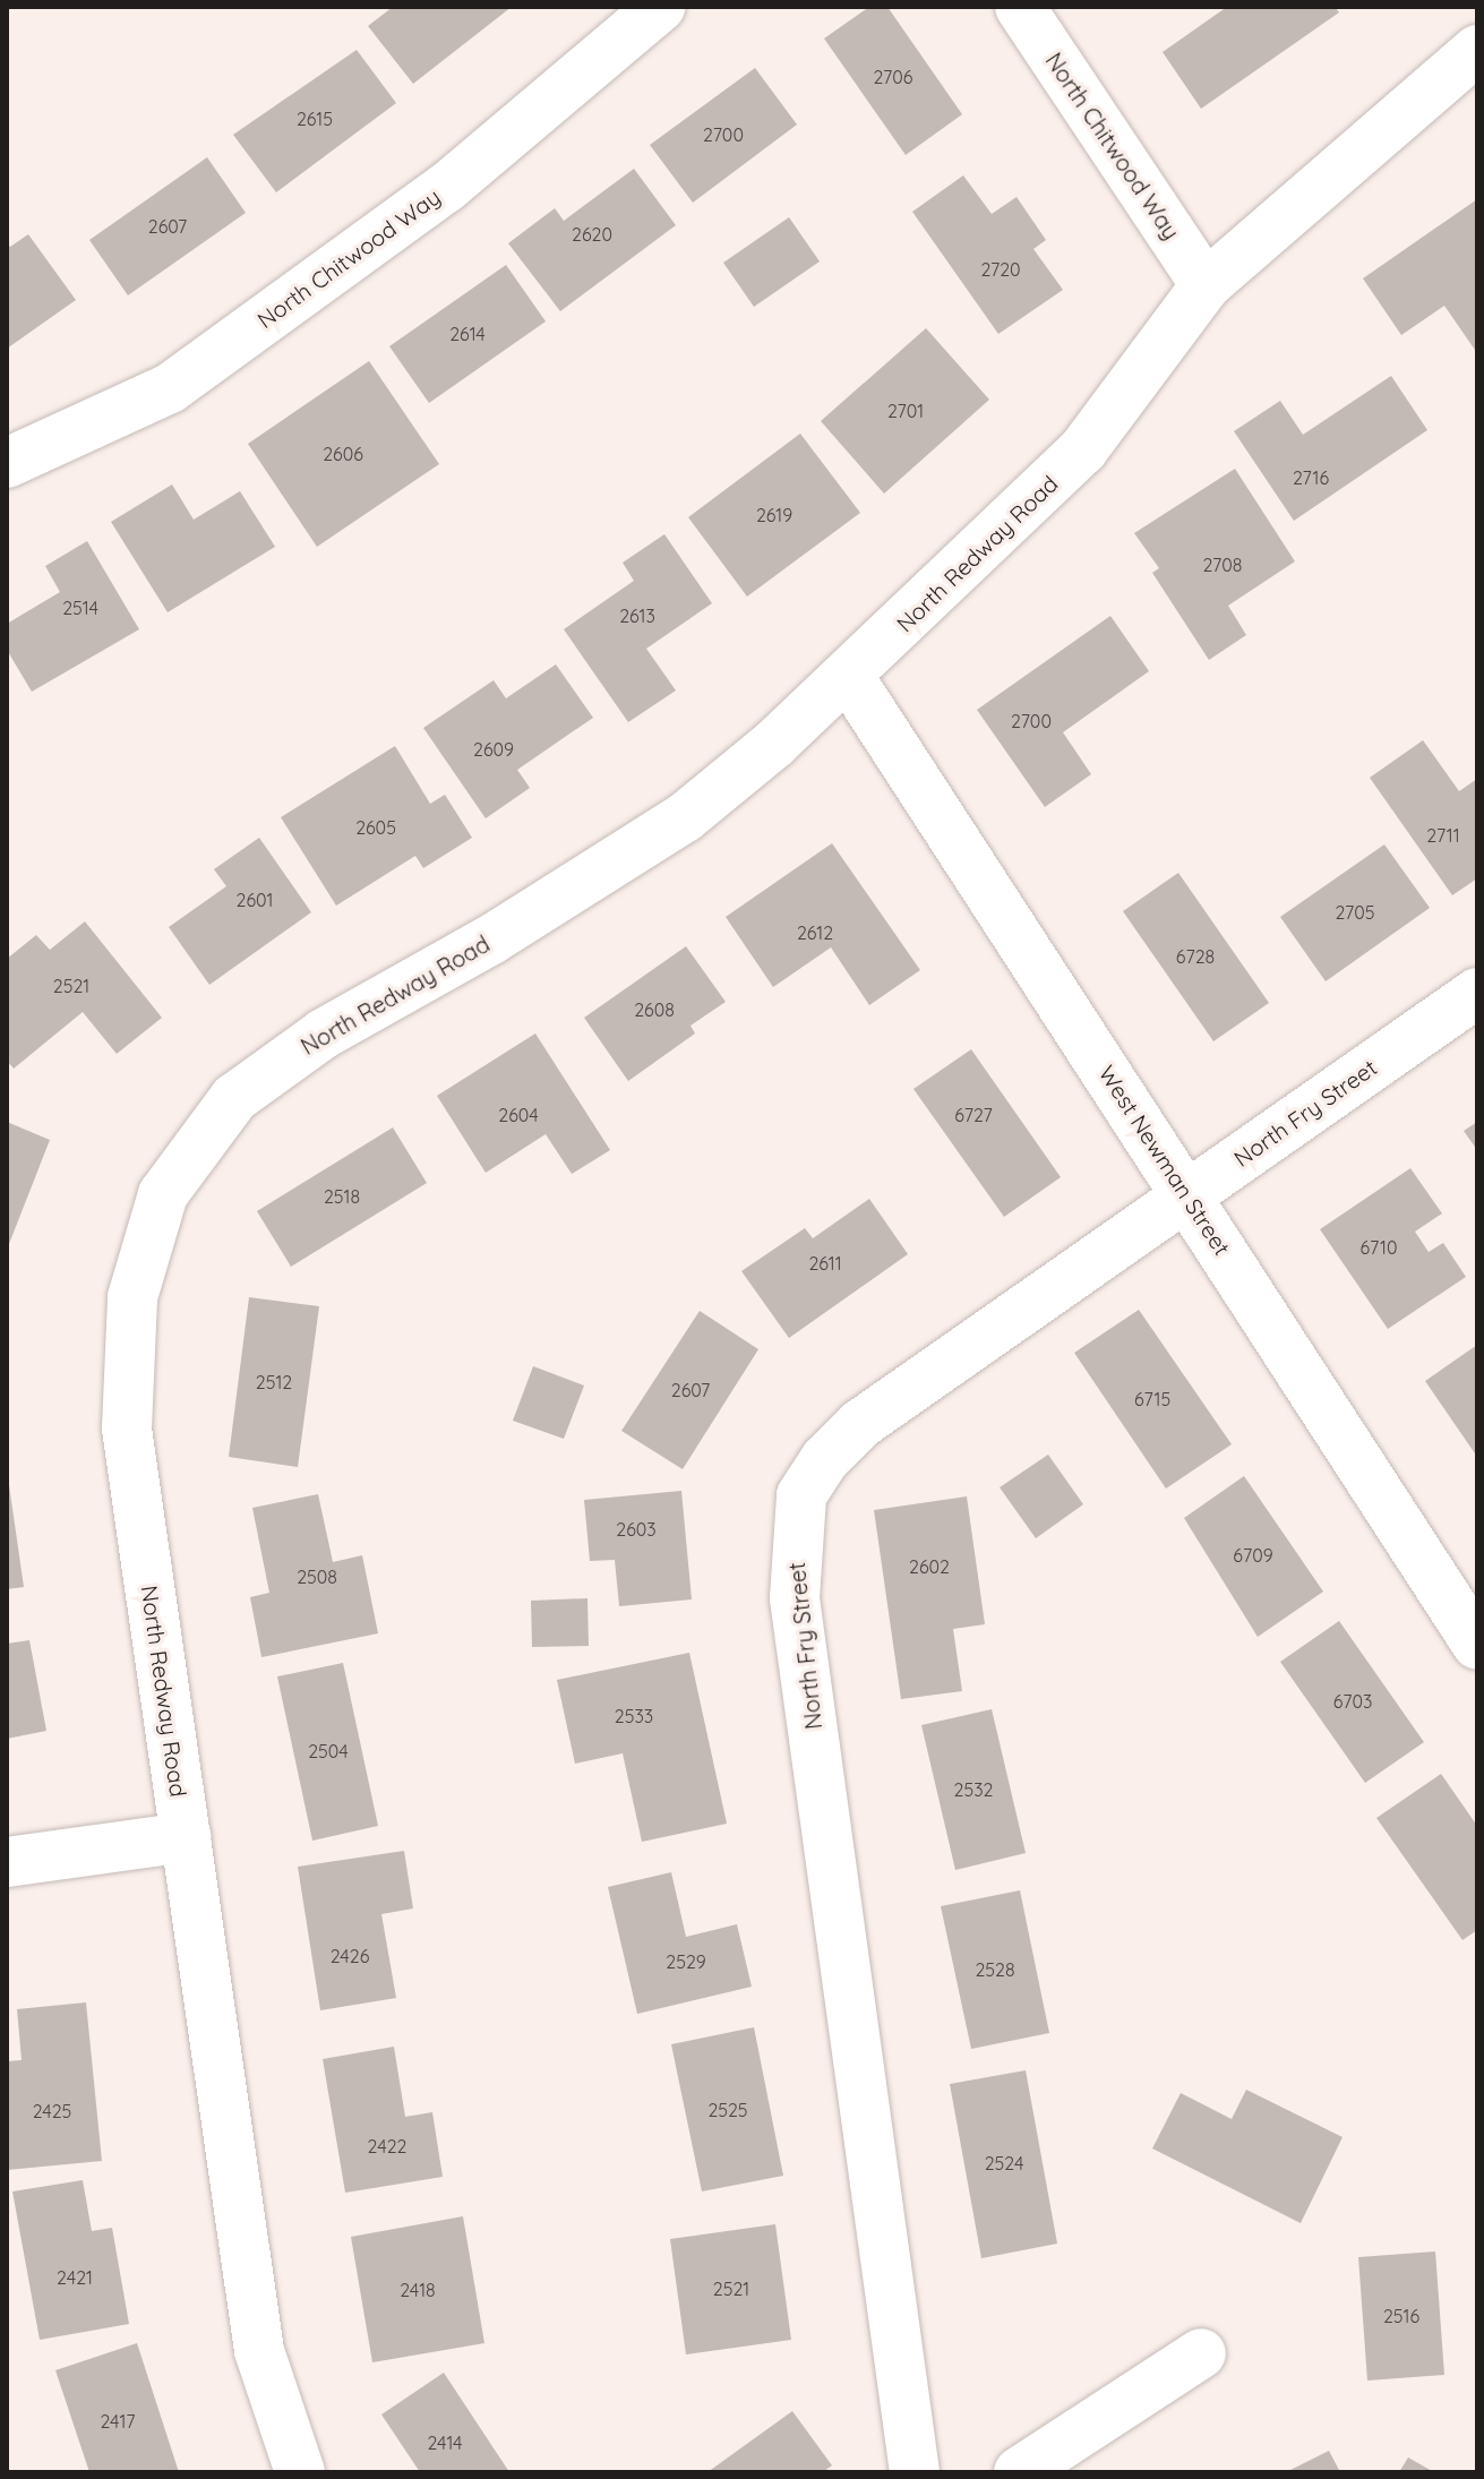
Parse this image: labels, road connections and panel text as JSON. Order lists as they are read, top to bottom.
{
  "streets": {
    "street": [
      "North Chitwood Way",
      "North Redway Road",
      "North Fry Street",
      "West Newman Street"
    ]
  },
  "crossings": [
    ["North Chitwood Way", "North Redway Road"],
    ["North Redway Road", "West Newman Street"],
    ["North Fry Street", "West Newman Street"]
  ],
  "house_numbers": [
    "2706",
    "2615",
    "2700",
    "2607",
    "2620",
    "2720",
    "2614",
    "2701",
    "2606",
    "2716",
    "2619",
    "2708",
    "2514",
    "2613",
    "2700",
    "2609",
    "2605",
    "2711",
    "2601",
    "2705",
    "2612",
    "6728",
    "2521",
    "2608",
    "2604",
    "6727",
    "2518",
    "6710",
    "2611",
    "2512",
    "2607",
    "6715",
    "2603",
    "6709",
    "2602",
    "2508",
    "6703",
    "2533",
    "2504",
    "2532",
    "2426",
    "2529",
    "2528",
    "2525",
    "2425",
    "2422",
    "2524",
    "2421",
    "2521",
    "2418",
    "2516",
    "2417",
    "2414"
  ]
}
